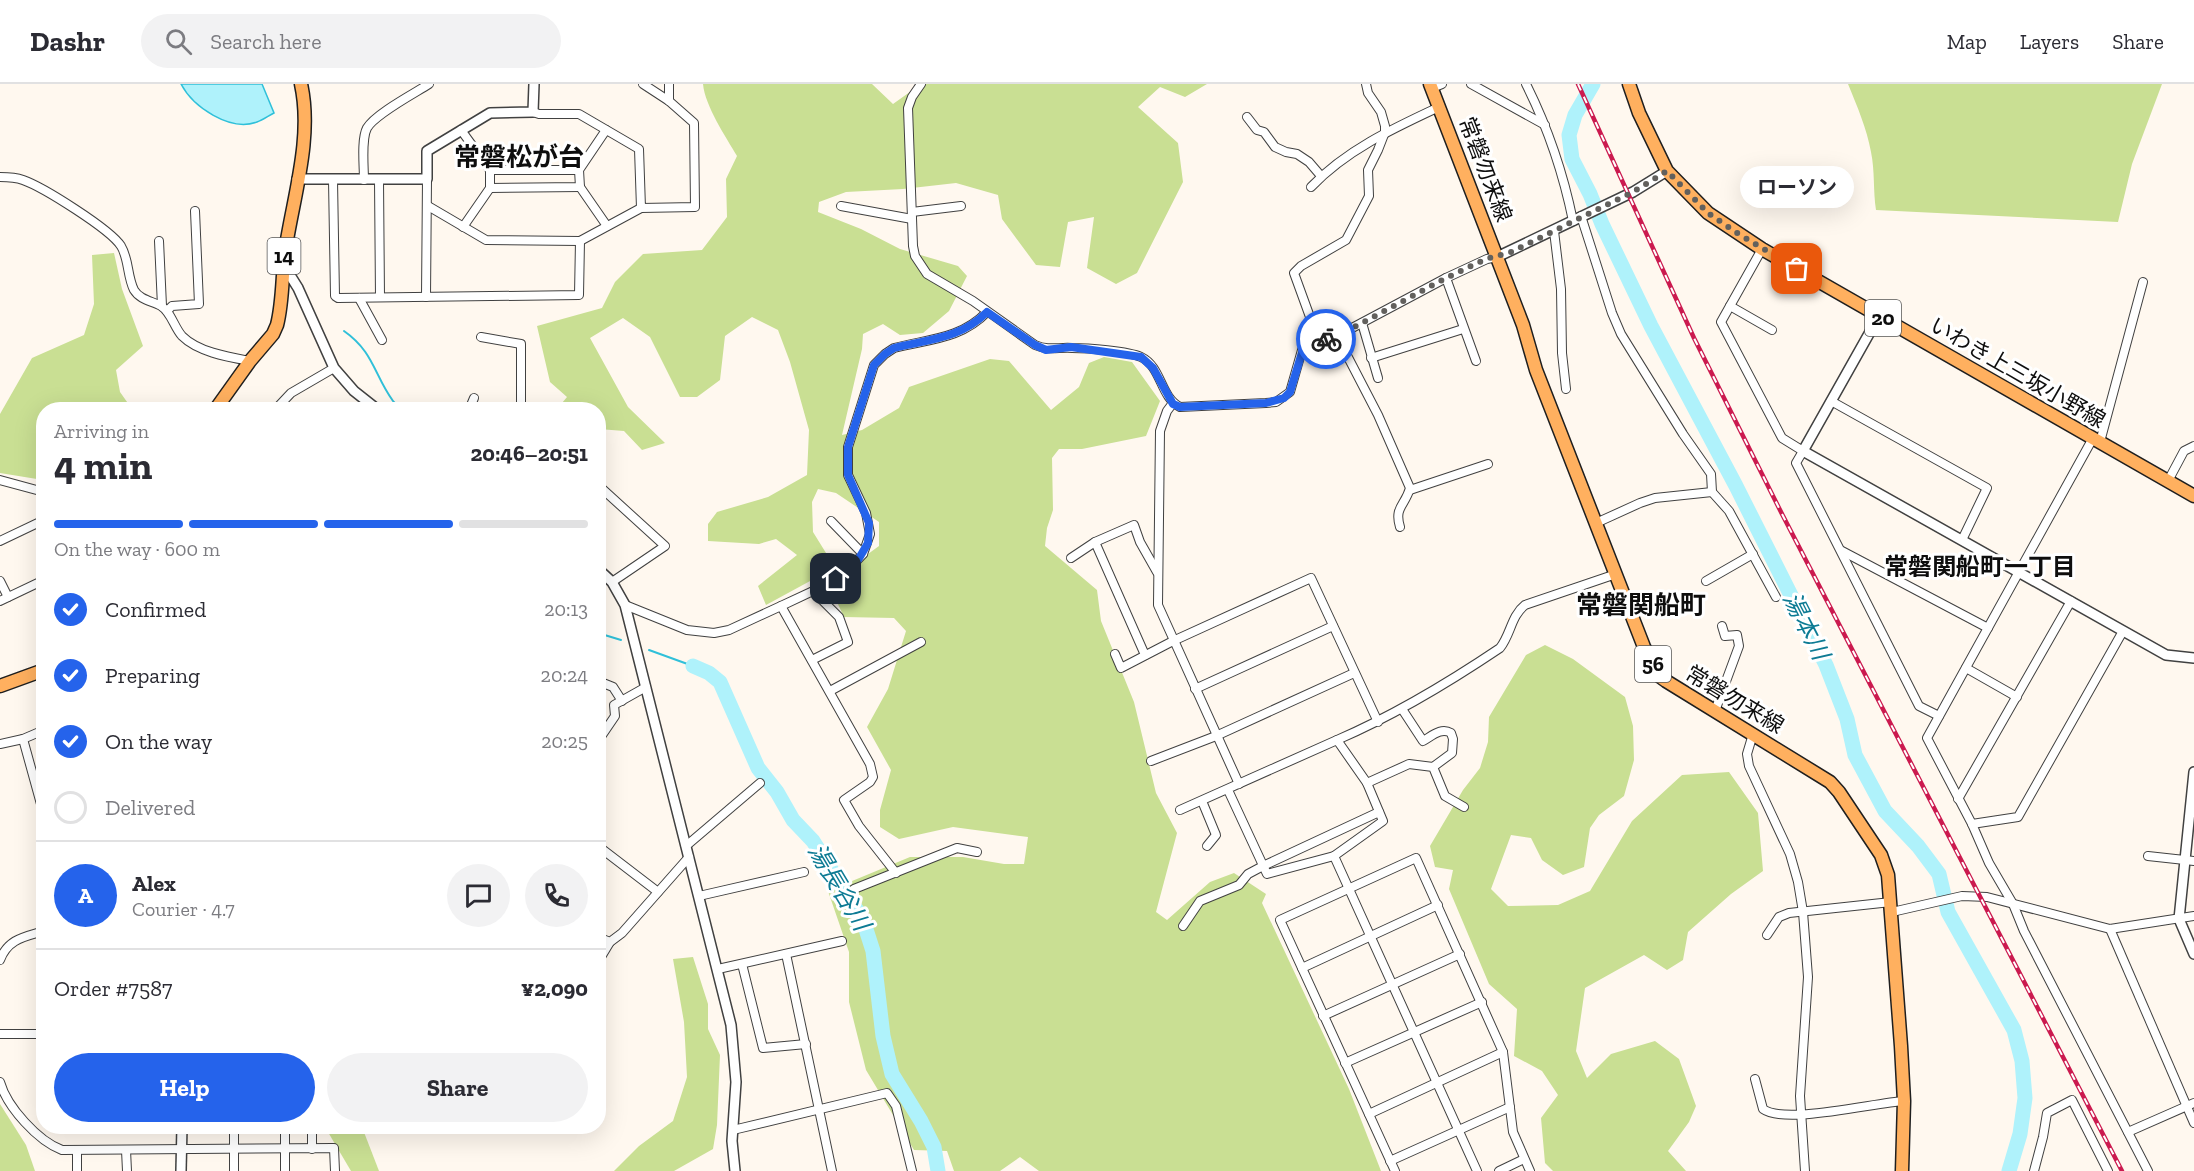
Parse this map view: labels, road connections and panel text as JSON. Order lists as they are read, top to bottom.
{
  "streets": {
    "main road": [
      "常磐勿来線",
      "14",
      "20",
      "いわき上三坂小野線",
      "56"
    ]
  },
  "districts": ["常磐松が台", "常磐関船町一丁目", "常磐関船町"],
  "water": ["湯本川", "湯長谷川"],
  "places": ["ローソン"],
  "page": {
    "header": "Dashr",
    "search": "Search here",
    "nav": ["Map", "Layers", "Share"],
    "bubble": "ローソン",
    "heading": ["4 min", "Arriving in", "20:46–20:51"],
    "panel": [
      "Alex",
      "Courier · 4.7",
      "Order #7587",
      "¥2,090"
    ],
    "bar": "On the way · 600 m",
    "list": [
      ["Confirmed", "20:13"],
      ["Preparing", "20:24"],
      ["On the way", "20:25"],
      "Delivered"
    ],
    "round": "A",
    "buttons": ["Help", "Share"]
  }
}
